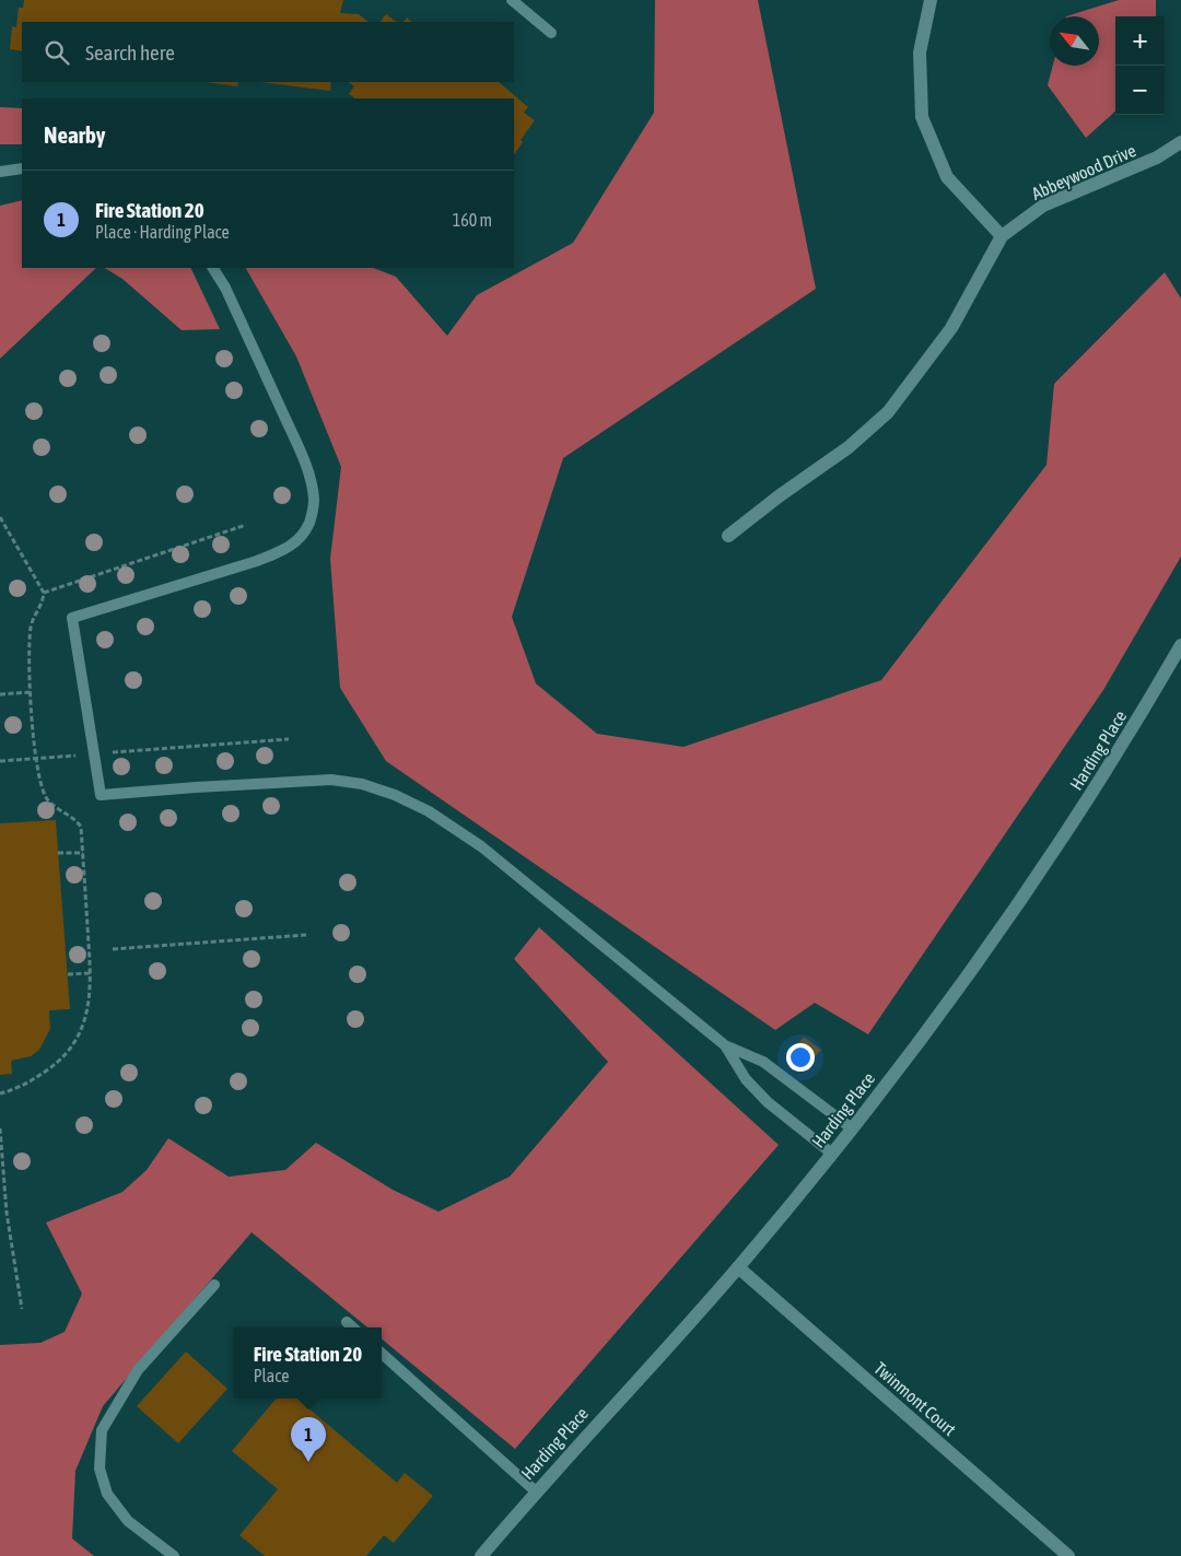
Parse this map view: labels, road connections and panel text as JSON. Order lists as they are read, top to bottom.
{
  "streets": {
    "street": ["Abbeywood Drive", "Harding Place", "Twinmont Court"]
  },
  "crossings": [
    ["Harding Place", "Twinmont Court"]
  ],
  "north": "top left",
  "page": {
    "map_buttons": ["+", "−"],
    "search": "Search here",
    "heading": "Nearby",
    "list": [
      {
        "mark": "1",
        "name": "Fire Station 20",
        "note": "Place · Harding Place",
        "value": "160 m"
      }
    ],
    "popup": ["Fire Station 20", "Place"],
    "pins": "1"
  }
}
